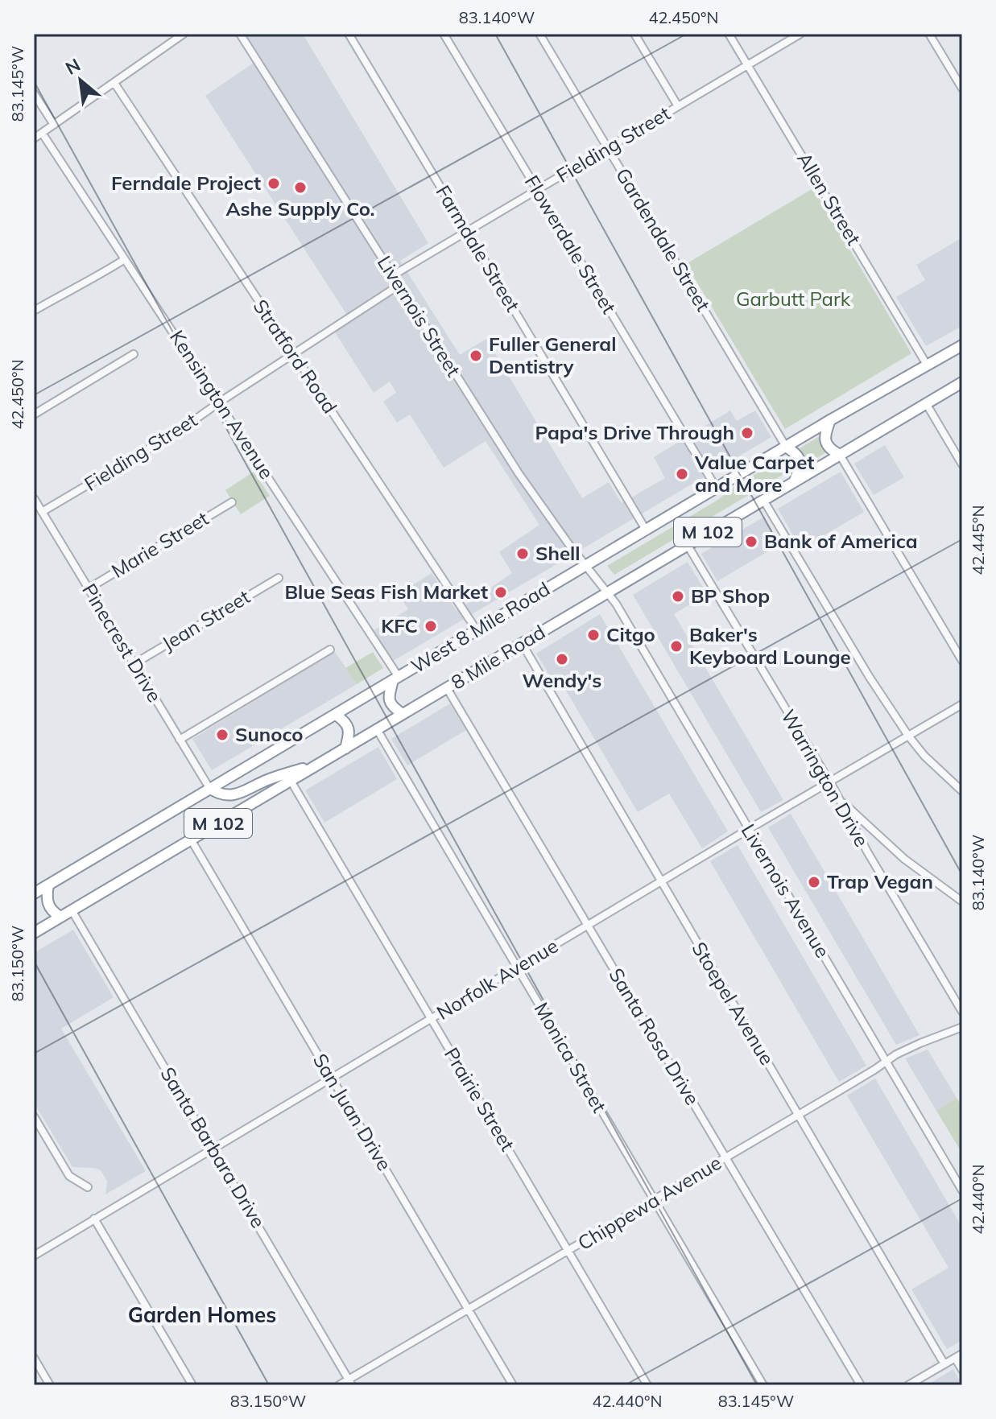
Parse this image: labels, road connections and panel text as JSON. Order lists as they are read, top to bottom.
{
  "streets": {
    "highway": ["M 102", "West 8 Mile Road", "8 Mile Road"],
    "street": [
      "Fielding Street",
      "Allen Street",
      "Gardendale Street",
      "Flowerdale Street",
      "Farmdale Street",
      "Livernois Street",
      "Stratford Road",
      "Kensington Avenue",
      "Marie Street",
      "Jean Street",
      "Pinecrest Drive",
      "Warrington Drive",
      "Livernois Avenue",
      "Norfolk Avenue",
      "Stoepel Avenue",
      "Santa Rosa Drive",
      "Monica Street",
      "Prairie Street",
      "San Juan Drive",
      "Santa Barbara Drive",
      "Chippewa Avenue"
    ]
  },
  "crossings": [
    ["Fielding Street", "Allen Street"],
    ["Fielding Street", "Gardendale Street"],
    ["Fielding Street", "Flowerdale Street"],
    ["Fielding Street", "Farmdale Street"],
    ["Fielding Street", "Livernois Street"],
    ["Fielding Street", "Stratford Road"],
    ["Fielding Street", "Kensington Avenue"],
    ["Fielding Street", "Pinecrest Drive"],
    ["Allen Street", "West 8 Mile Road"],
    ["Gardendale Street", "West 8 Mile Road"],
    ["Flowerdale Street", "West 8 Mile Road"],
    ["Farmdale Street", "West 8 Mile Road"],
    ["Livernois Street", "West 8 Mile Road"],
    ["Livernois Street", "8 Mile Road"],
    ["Livernois Street", "Livernois Avenue"],
    ["Stratford Road", "West 8 Mile Road"],
    ["Kensington Avenue", "West 8 Mile Road"],
    ["Marie Street", "Pinecrest Drive"],
    ["Jean Street", "Pinecrest Drive"],
    ["West 8 Mile Road", "Pinecrest Drive"],
    ["8 Mile Road", "Warrington Drive"],
    ["8 Mile Road", "Livernois Avenue"],
    ["8 Mile Road", "Stoepel Avenue"],
    ["8 Mile Road", "Santa Rosa Drive"],
    ["8 Mile Road", "Monica Street"],
    ["8 Mile Road", "Prairie Street"],
    ["8 Mile Road", "San Juan Drive"],
    ["8 Mile Road", "Santa Barbara Drive"],
    ["Warrington Drive", "Norfolk Avenue"],
    ["Livernois Avenue", "Norfolk Avenue"],
    ["Livernois Avenue", "Chippewa Avenue"],
    ["Norfolk Avenue", "Stoepel Avenue"],
    ["Norfolk Avenue", "Santa Rosa Drive"],
    ["Norfolk Avenue", "Monica Street"],
    ["Norfolk Avenue", "Prairie Street"],
    ["Norfolk Avenue", "San Juan Drive"],
    ["Norfolk Avenue", "Santa Barbara Drive"],
    ["Stoepel Avenue", "Chippewa Avenue"],
    ["Santa Rosa Drive", "Chippewa Avenue"],
    ["Monica Street", "Chippewa Avenue"],
    ["Prairie Street", "Chippewa Avenue"],
    ["San Juan Drive", "Chippewa Avenue"],
    ["Santa Barbara Drive", "Chippewa Avenue"]
  ],
  "districts": ["Garden Homes"],
  "parks": ["Garbutt Park"],
  "places": [
    "Ferndale Project",
    "Ashe Supply Co.",
    "Fuller General Dentistry",
    "Papa's Drive Through",
    "Value Carpet and More",
    "Bank of America",
    "Shell",
    "Blue Seas Fish Market",
    "BP Shop",
    "KFC",
    "Citgo",
    "Baker's Keyboard Lounge",
    "Wendy's",
    "Sunoco",
    "Trap Vegan"
  ],
  "north": "top left",
  "coordinates": [
    "83.140°W",
    "42.450°N",
    "83.145°W",
    "42.445°N",
    "83.150°W",
    "42.440°N"
  ]
}
